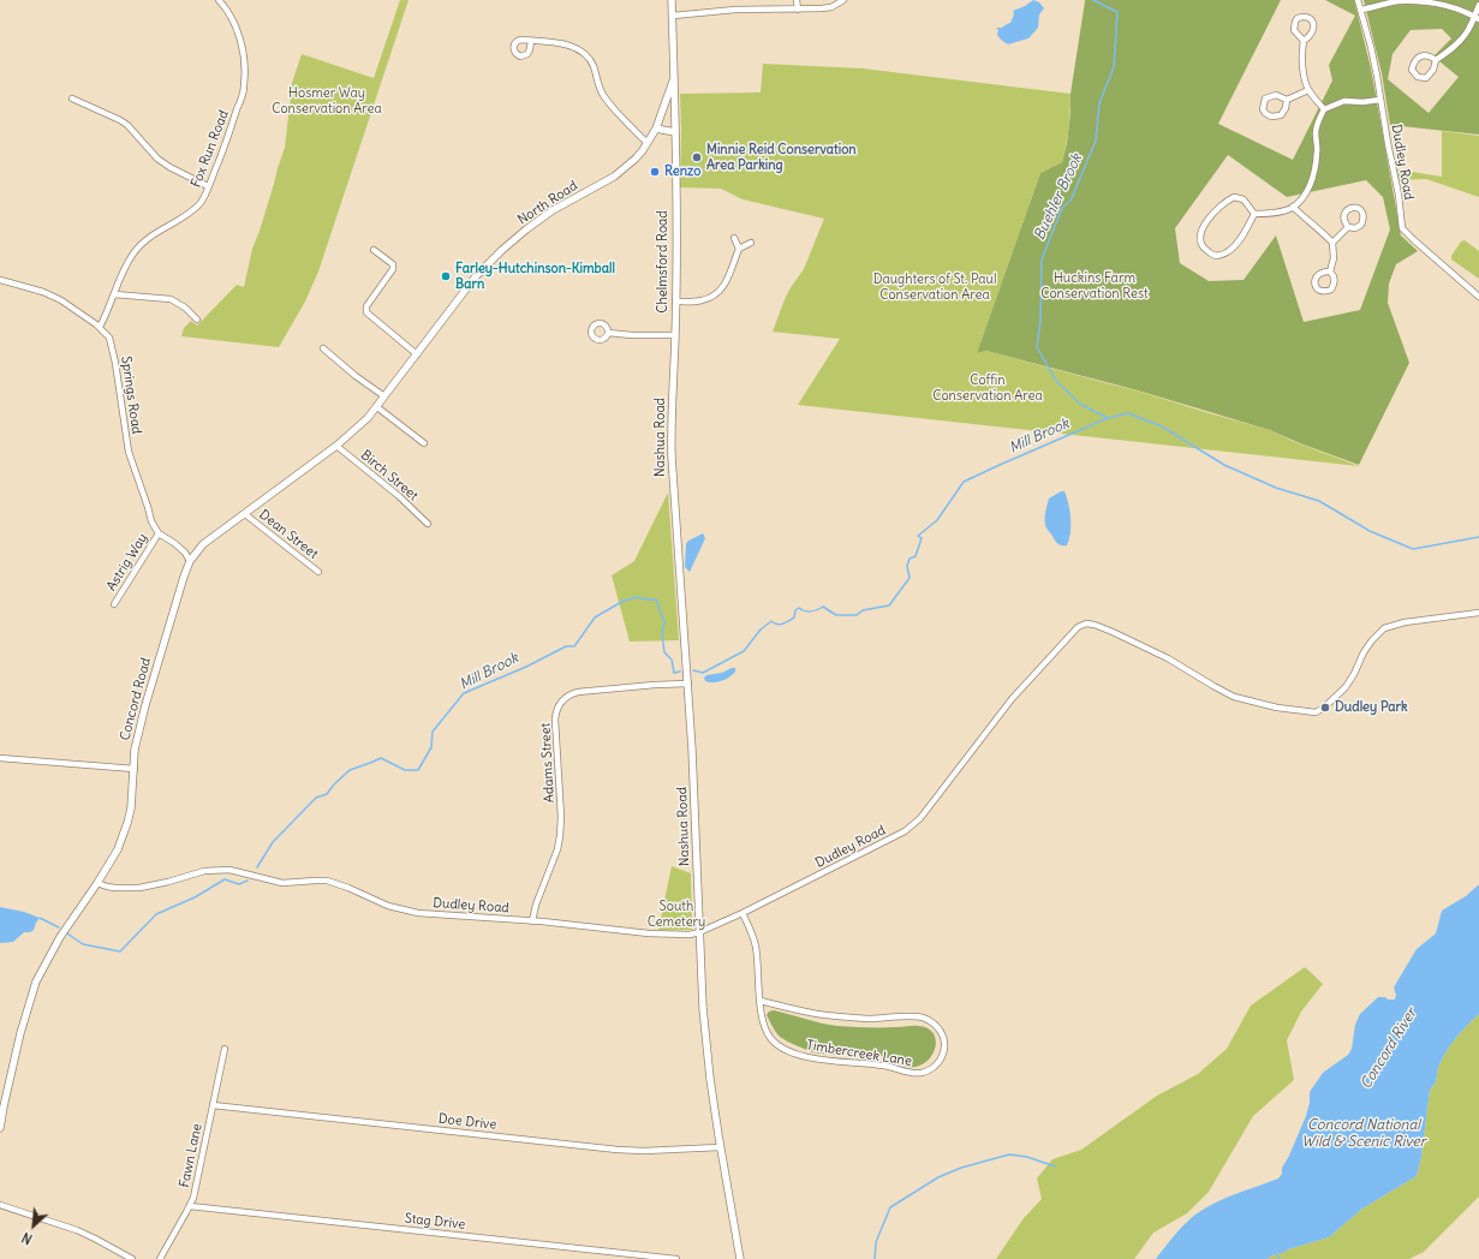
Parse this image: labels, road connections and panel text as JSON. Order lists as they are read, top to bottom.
{
  "streets": {
    "main road": [
      "North Road",
      "Chelmsford Road",
      "Nashua Road",
      "Concord Road"
    ],
    "street": [
      "Fox Run Road",
      "Dudley Road",
      "Springs Road",
      "Birch Street",
      "Dean Street",
      "Astrig Way",
      "Adams Street",
      "Timbercreek Lane",
      "Doe Drive",
      "Fawn Lane",
      "Stag Drive"
    ]
  },
  "crossings": [
    ["Fox Run Road", "Springs Road"],
    ["Dudley Road", "Nashua Road"],
    ["Dudley Road", "Concord Road"],
    ["Dudley Road", "Adams Street"],
    ["Dudley Road", "Timbercreek Lane"],
    ["North Road", "Concord Road"],
    ["Chelmsford Road", "Nashua Road"],
    ["Springs Road", "Astrig Way"],
    ["Nashua Road", "Adams Street"],
    ["Nashua Road", "Doe Drive"],
    ["Birch Street", "Concord Road"],
    ["Dean Street", "Concord Road"],
    ["Doe Drive", "Fawn Lane"],
    ["Fawn Lane", "Stag Drive"]
  ],
  "water": [
    "Buehler Brook",
    "Mill Brook",
    "Concord River",
    "Concord National Wild & Scenic River"
  ],
  "parks": [
    "Hosmer Way Conservation Area",
    "Huckins Farm Conservation Rest",
    "Daughters of St. Paul Conservation Area",
    "Coffin Conservation Area",
    "South Cemetery"
  ],
  "places": [
    "Minnie Reid Conservation Area Parking",
    "Renzo",
    "Farley-Hutchinson-Kimball Barn",
    "Dudley Park"
  ],
  "north": "bottom left"
}
